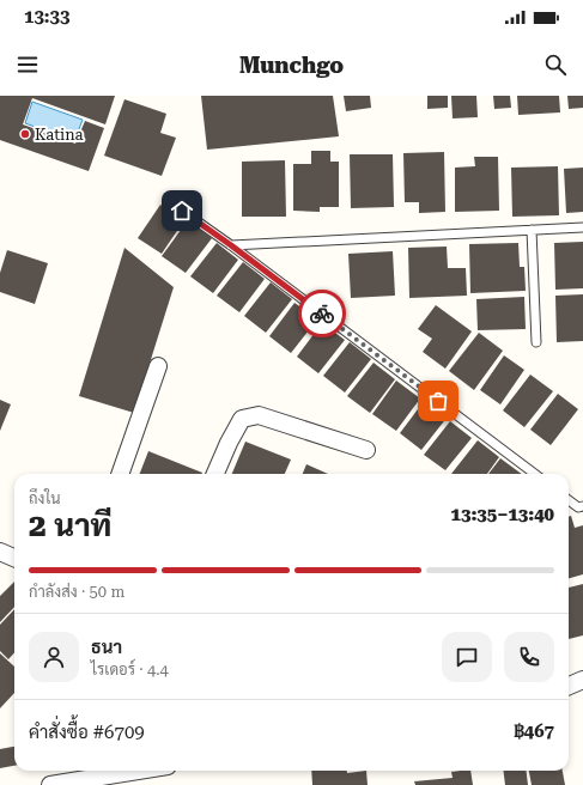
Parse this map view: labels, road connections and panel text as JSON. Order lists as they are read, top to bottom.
{
  "places": ["Katina"],
  "page": {
    "status": "13:33",
    "header": "Munchgo",
    "heading": ["2 นาที", "ถึงใน", "13:35–13:40"],
    "panel": [
      "ธนา",
      "ไรเดอร์ · 4.4",
      "คำสั่งซื้อ #6709",
      "฿467"
    ],
    "bar": "กำลังส่ง · 50 m"
  }
}
